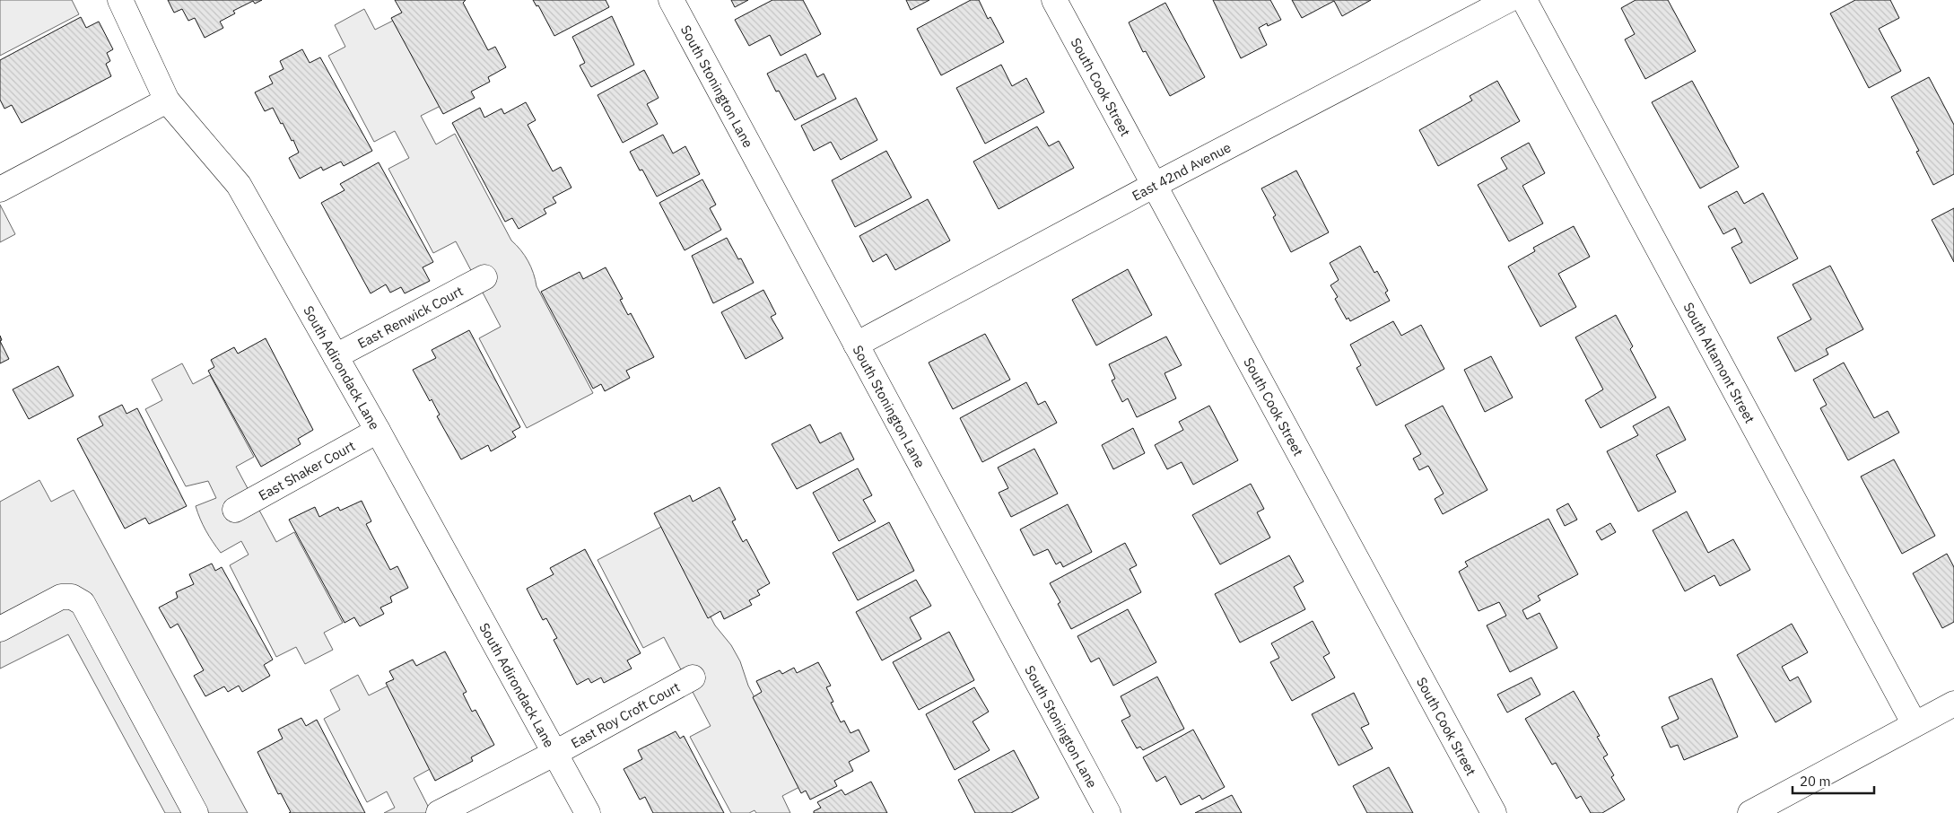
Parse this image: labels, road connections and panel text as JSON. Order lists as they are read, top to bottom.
{
  "streets": {
    "street": [
      "South Stonington Lane",
      "South Cook Street",
      "East 42nd Avenue",
      "East Renwick Court",
      "South Altamont Street",
      "South Adirondack Lane",
      "East Shaker Court",
      "East Roy Croft Court"
    ]
  },
  "crossings": [
    ["South Stonington Lane", "East 42nd Avenue"],
    ["South Cook Street", "East 42nd Avenue"],
    ["East Renwick Court", "South Adirondack Lane"],
    ["South Adirondack Lane", "East Shaker Court"],
    ["South Adirondack Lane", "East Roy Croft Court"]
  ],
  "scale_bar": "20 m"
}
